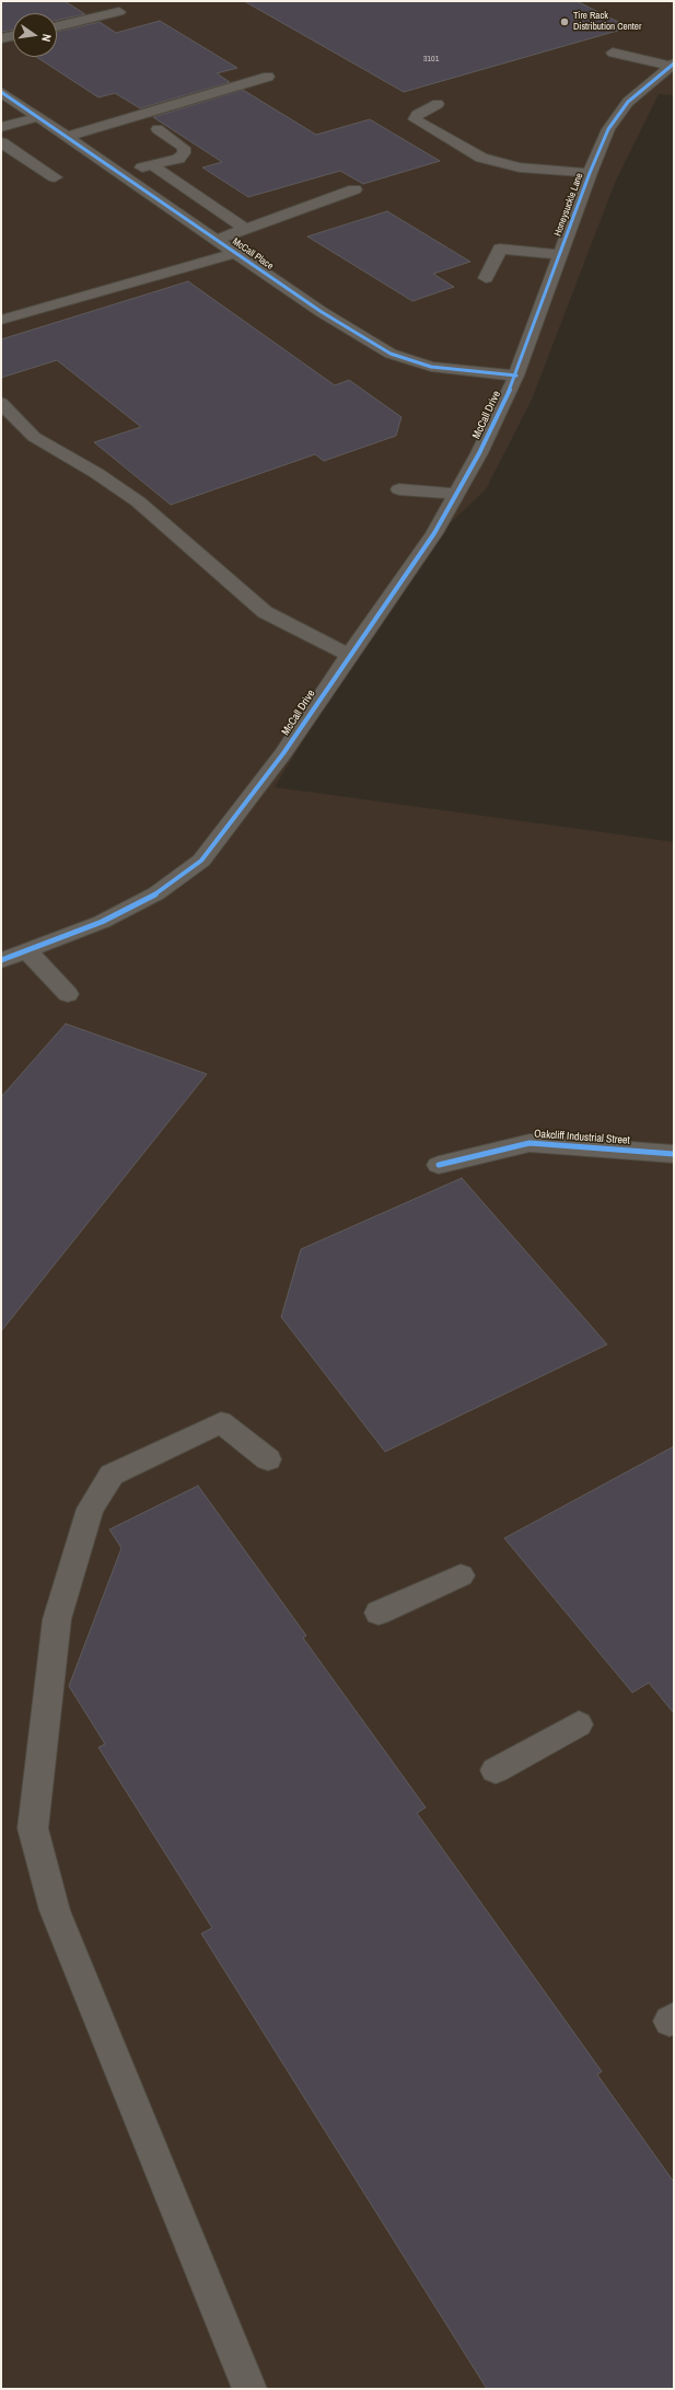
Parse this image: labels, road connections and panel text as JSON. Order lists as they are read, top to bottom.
{
  "streets": {
    "street": [
      "Honeysuckle Lane",
      "McCall Place",
      "McCall Drive",
      "Oakcliff Industrial Street"
    ]
  },
  "crossings": [
    ["Honeysuckle Lane", "McCall Place"],
    ["Honeysuckle Lane", "McCall Drive"],
    ["McCall Place", "McCall Drive"]
  ],
  "places": ["Tire Rack Distribution Center"],
  "house_numbers": ["3101"],
  "north": "right"
}
